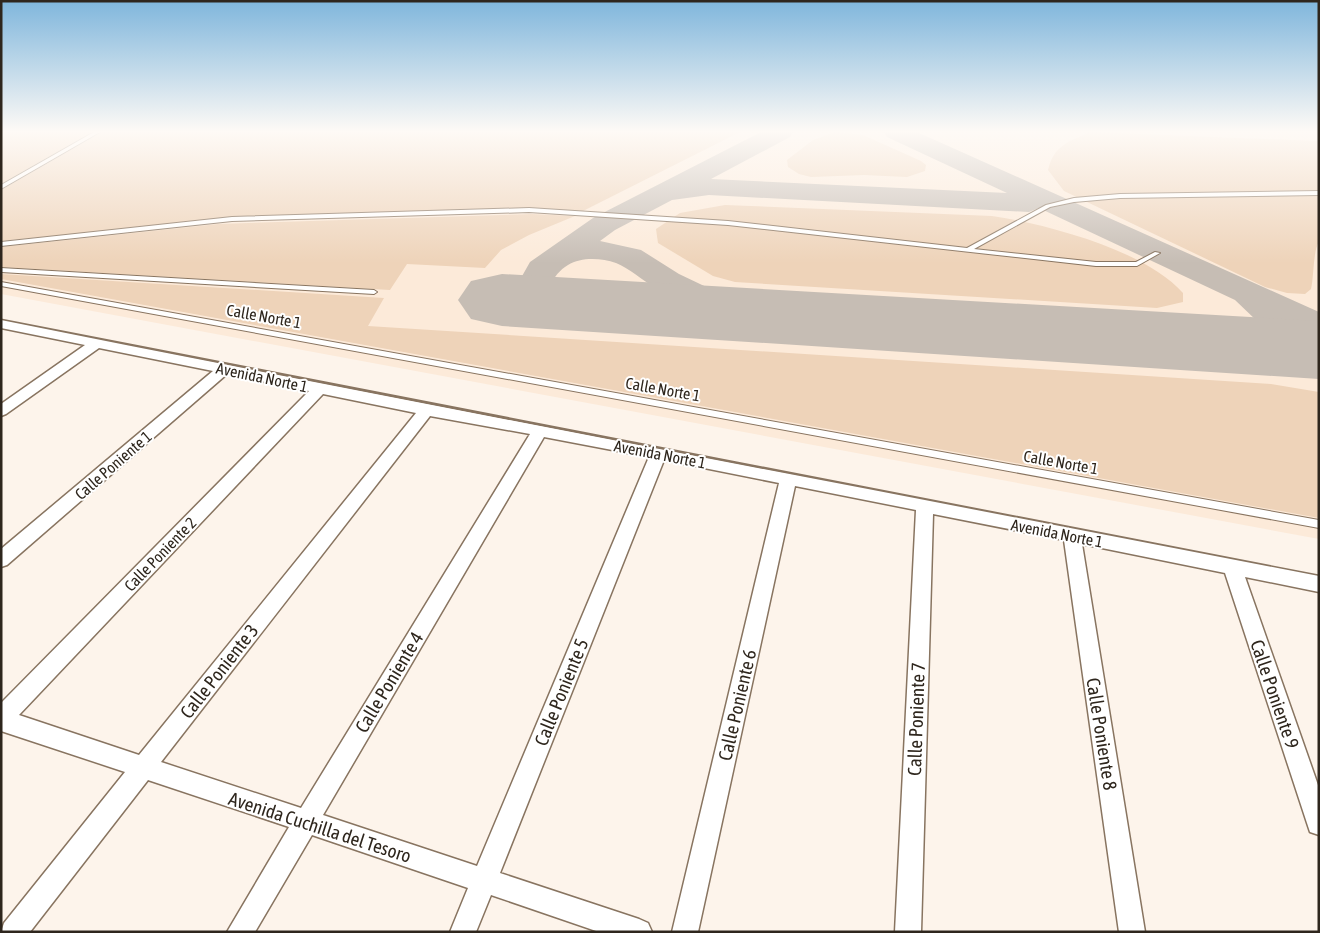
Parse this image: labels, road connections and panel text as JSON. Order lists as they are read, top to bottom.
{
  "streets": {
    "street": [
      "Avenida Norte 1",
      "Calle Poniente 1",
      "Calle Poniente 2",
      "Calle Poniente 3",
      "Calle Poniente 4",
      "Calle Poniente 5",
      "Calle Poniente 9",
      "Calle Poniente 6",
      "Calle Poniente 7",
      "Calle Poniente 8",
      "Avenida Cuchilla del Tesoro"
    ],
    "lane": ["Calle Norte 1"]
  },
  "crossings": [
    ["Avenida Norte 1", "Calle Poniente 1"],
    ["Avenida Norte 1", "Calle Poniente 2"],
    ["Avenida Norte 1", "Calle Poniente 3"],
    ["Avenida Norte 1", "Calle Poniente 4"],
    ["Avenida Norte 1", "Calle Poniente 5"],
    ["Avenida Norte 1", "Calle Poniente 9"],
    ["Avenida Norte 1", "Calle Poniente 6"],
    ["Avenida Norte 1", "Calle Poniente 7"],
    ["Avenida Norte 1", "Calle Poniente 8"],
    ["Calle Poniente 2", "Avenida Cuchilla del Tesoro"],
    ["Calle Poniente 3", "Avenida Cuchilla del Tesoro"],
    ["Calle Poniente 4", "Avenida Cuchilla del Tesoro"],
    ["Calle Poniente 5", "Avenida Cuchilla del Tesoro"]
  ]
}
